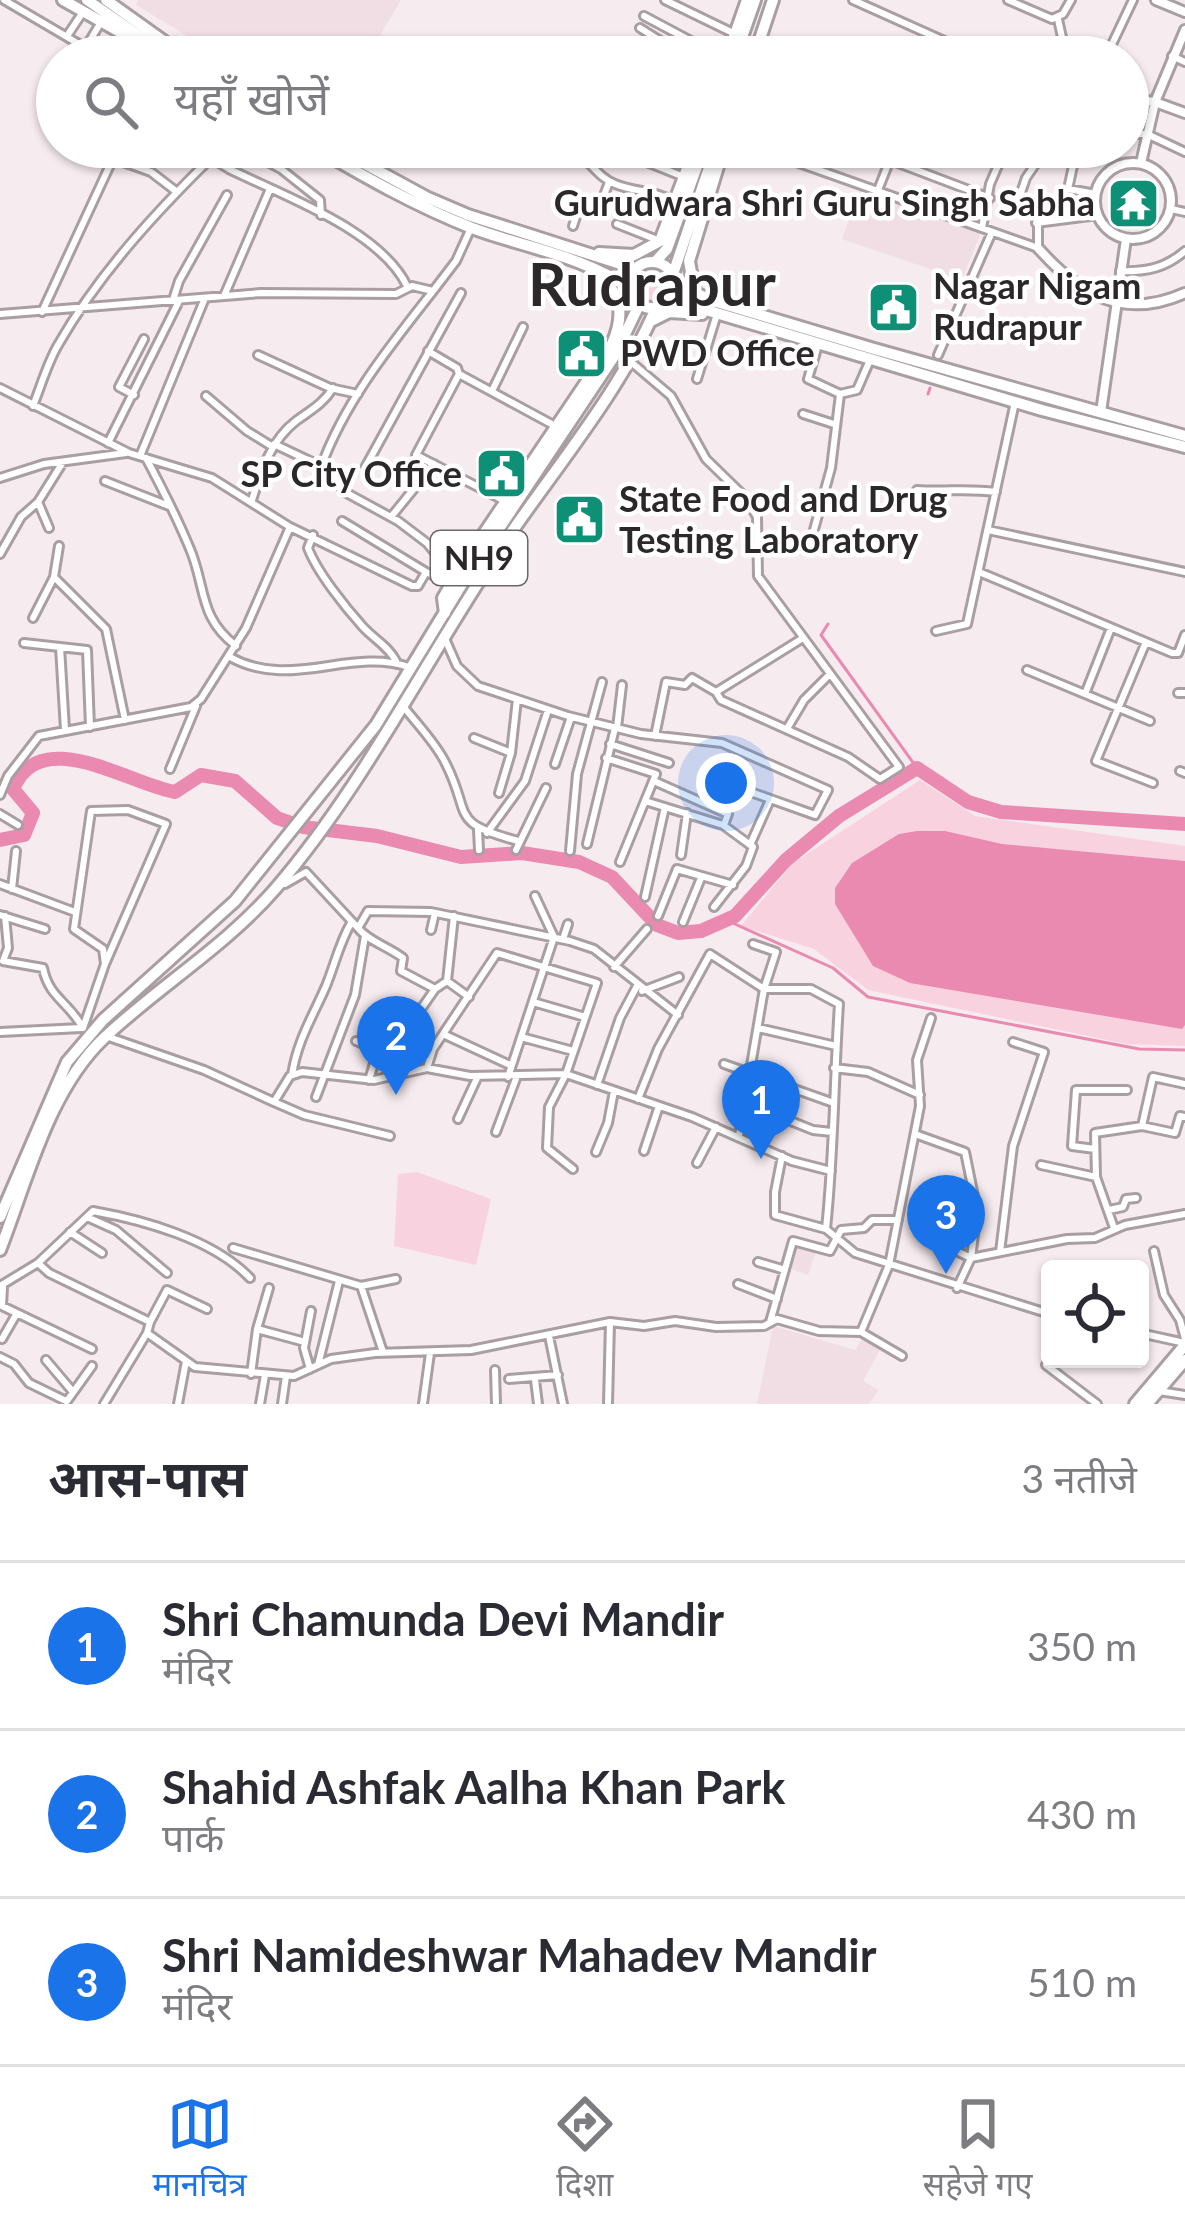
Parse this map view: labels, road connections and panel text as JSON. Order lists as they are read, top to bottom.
{
  "streets": {
    "main road": ["NH9"]
  },
  "districts": ["Rudrapur"],
  "places": {
    "temple": ["Gurudwara Shri Guru Singh Sabha"],
    "public building": [
      "Nagar Nigam Rudrapur",
      "PWD Office",
      "SP City Office",
      "State Food and Drug Testing Laboratory"
    ]
  },
  "page": {
    "search": "यहाँ खोजें",
    "pins": ["2", "1", "3"],
    "heading": ["आस-पास", "3 नतीजे"],
    "list": [
      {
        "mark": "1",
        "name": "Shri Chamunda Devi Mandir",
        "note": "मंदिर",
        "value": "350 m"
      },
      {
        "mark": "2",
        "name": "Shahid Ashfak Aalha Khan Park",
        "note": "पार्क",
        "value": "430 m"
      },
      {
        "mark": "3",
        "name": "Shri Namideshwar Mahadev Mandir",
        "note": "मंदिर",
        "value": "510 m"
      }
    ],
    "nav": ["मानचित्र", "दिशा", "सहेजे गए"]
  }
}
